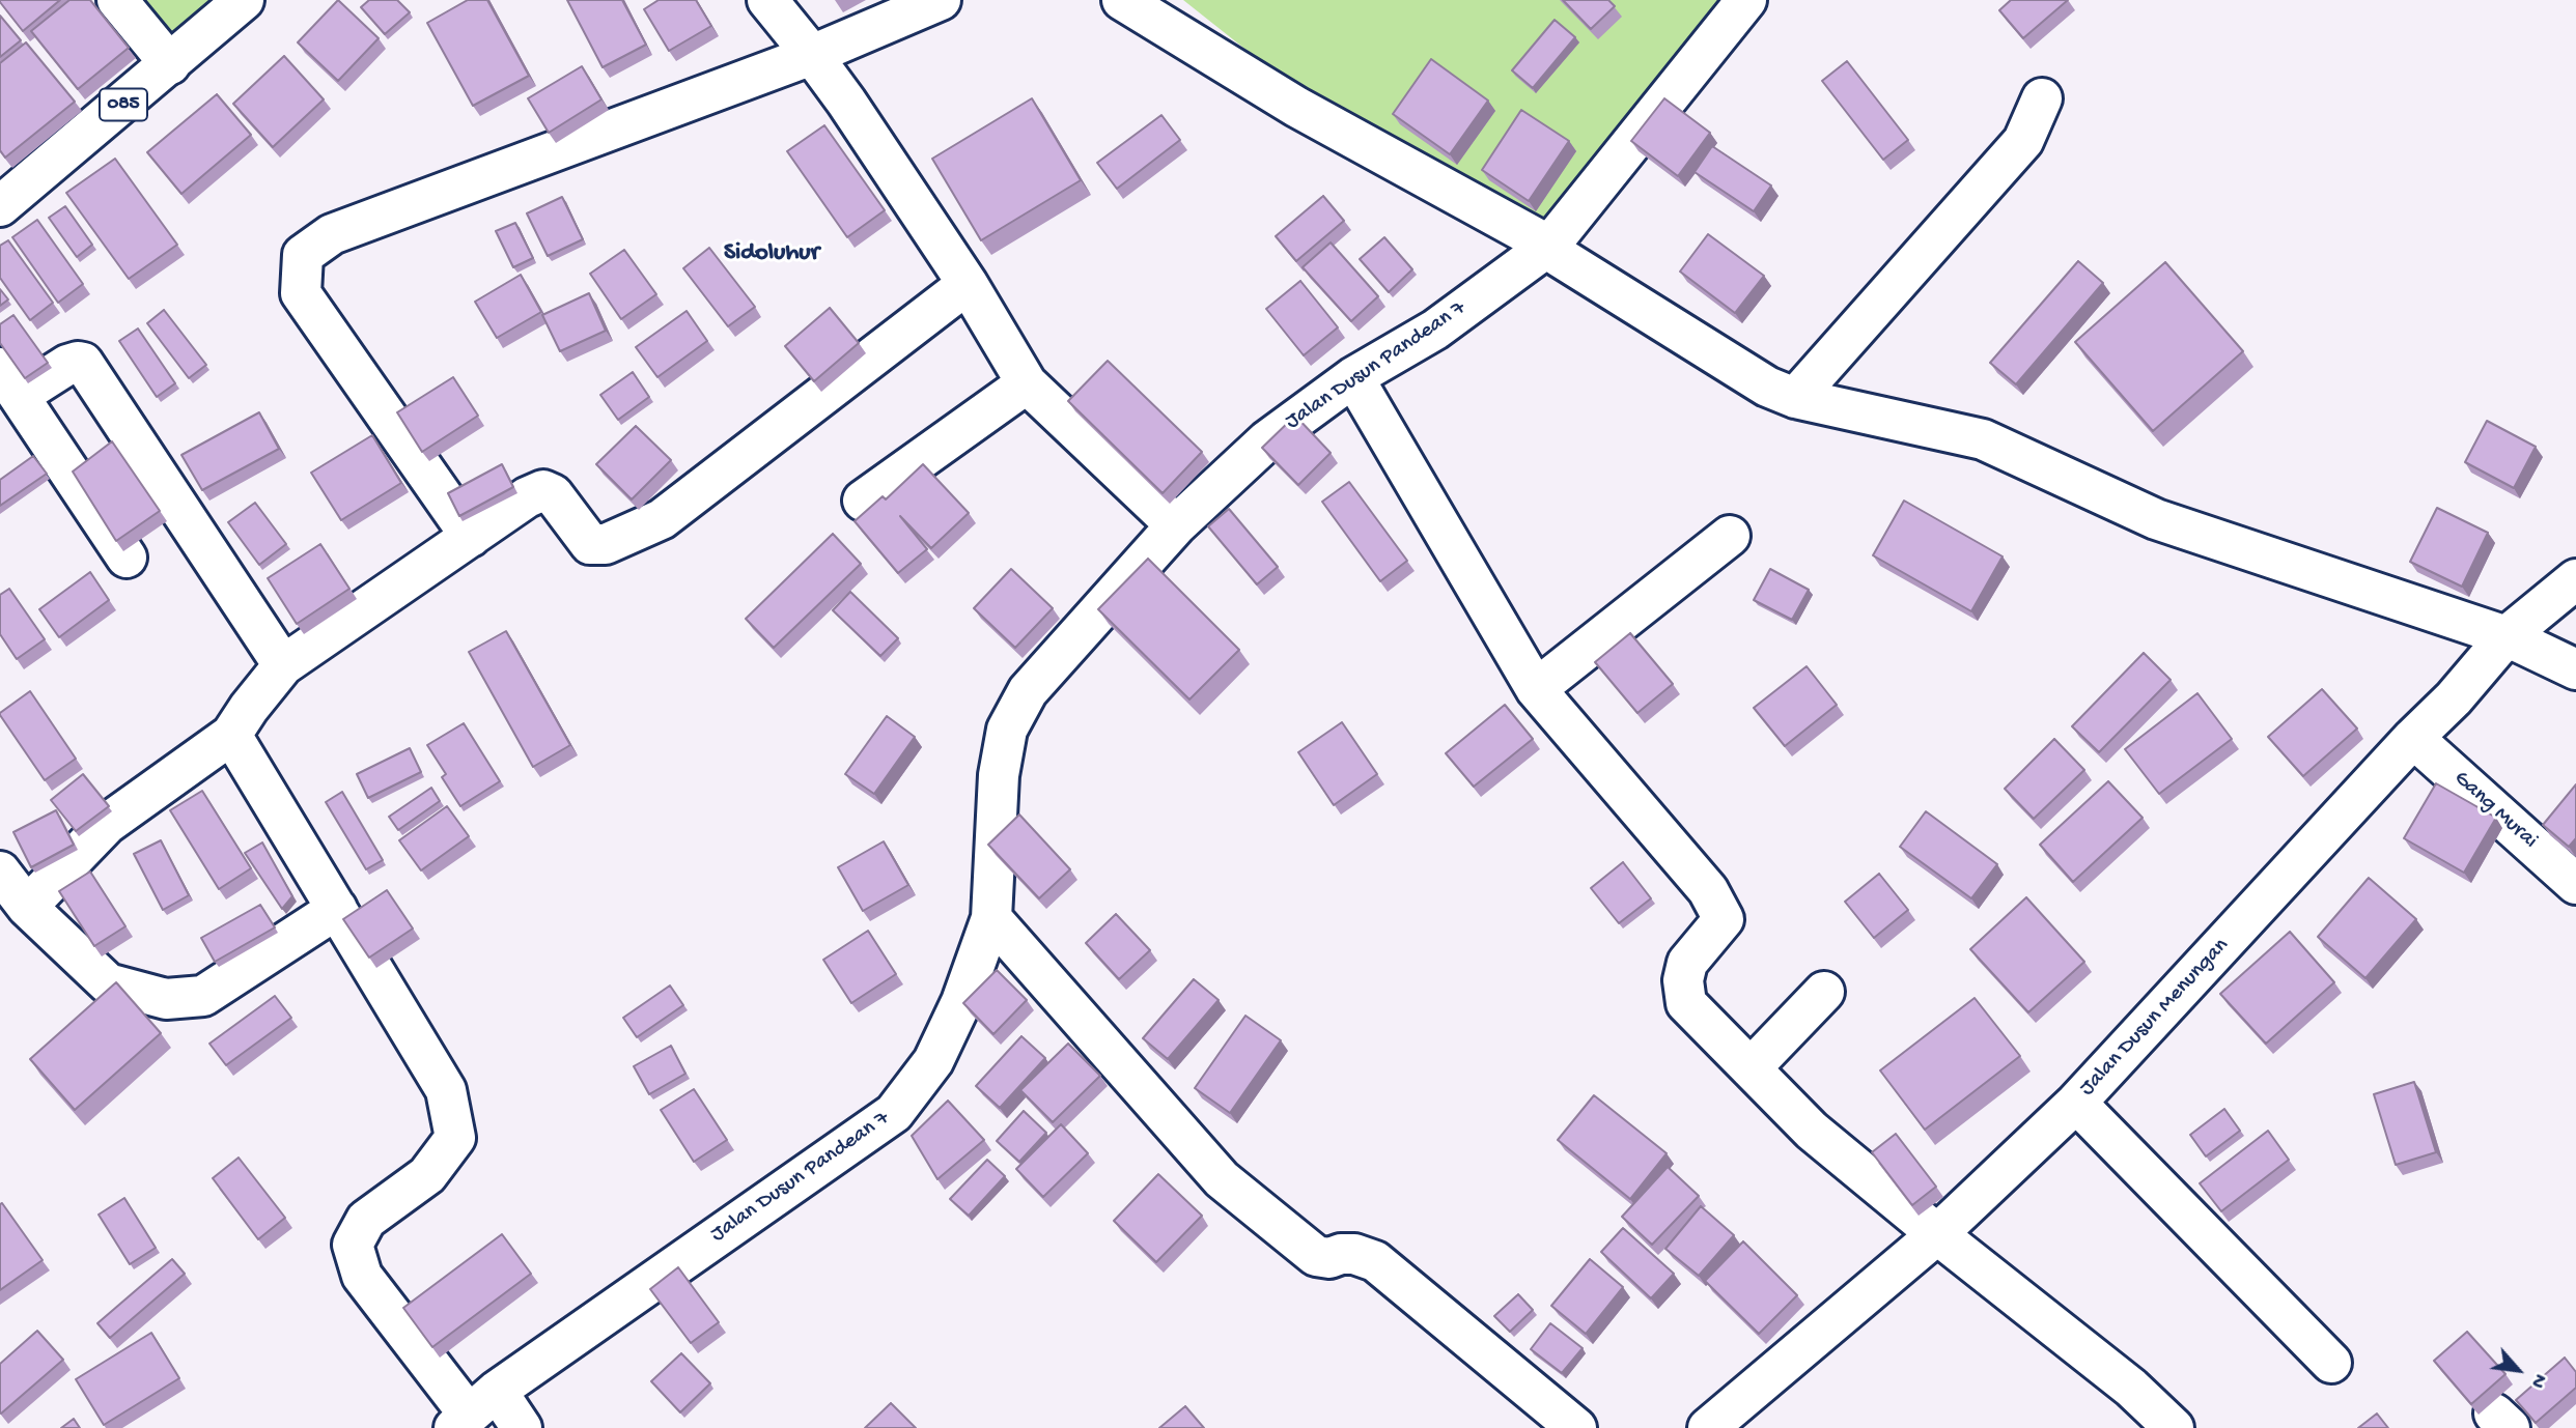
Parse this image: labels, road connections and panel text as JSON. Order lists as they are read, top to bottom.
{
  "streets": {
    "street": [
      "085",
      "Jalan Dusun Pandean 7",
      "Gang Murai",
      "Jalan Dusun Menungan"
    ]
  },
  "crossings": [
    ["Gang Murai", "Jalan Dusun Menungan"]
  ],
  "districts": ["Sidoluhur"],
  "north": "bottom right"
}
